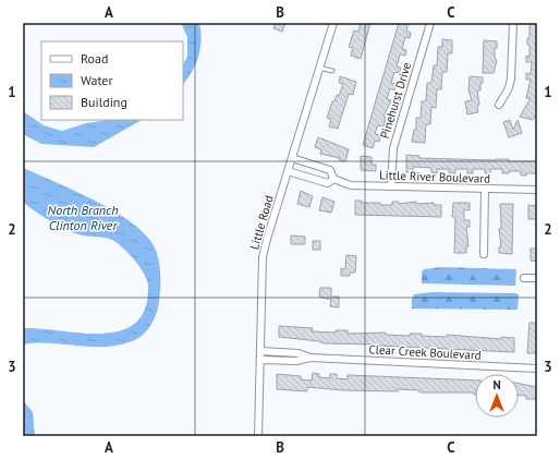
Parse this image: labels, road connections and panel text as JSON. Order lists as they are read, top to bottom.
{
  "streets": {
    "street": [
      "Pinehurst Drive",
      "Little River Boulevard",
      "Little Road",
      "Clear Creek Boulevard"
    ]
  },
  "crossings": [
    ["Pinehurst Drive", "Little River Boulevard"],
    ["Little River Boulevard", "Little Road"],
    ["Little Road", "Clear Creek Boulevard"]
  ],
  "water": ["North Branch Clinton River"],
  "legend": ["Road", "Water", "Building"],
  "north": "top",
  "grid": {
    "columns": ["A", "B", "C"],
    "rows": ["1", "2", "3"]
  }
}
